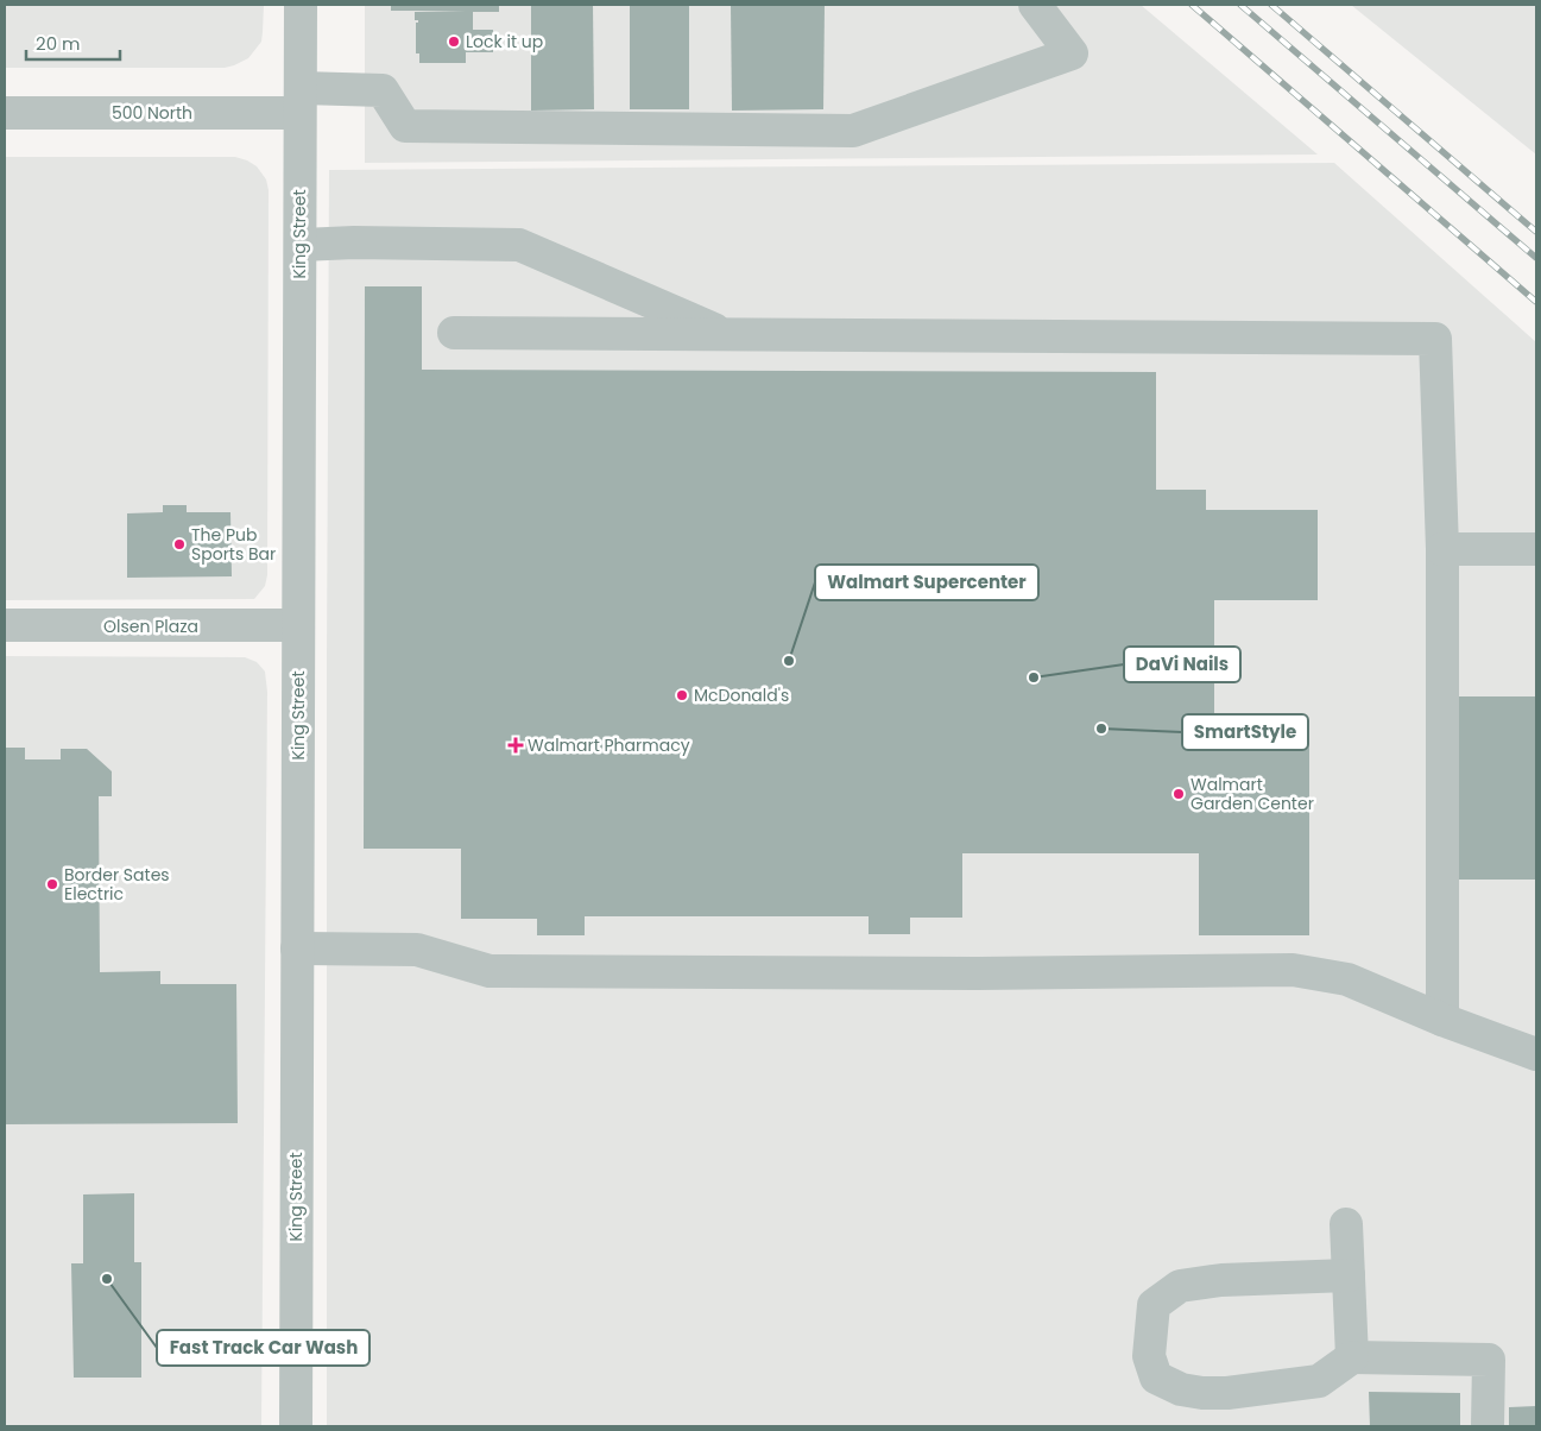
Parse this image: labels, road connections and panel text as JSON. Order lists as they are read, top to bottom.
{
  "streets": {
    "street": ["500 North", "King Street", "Olsen Plaza"]
  },
  "crossings": [
    ["500 North", "King Street"],
    ["King Street", "Olsen Plaza"]
  ],
  "places": {
    "other": [
      "Lock it up",
      "The Pub Sports Bar",
      "Walmart Supercenter",
      "DaVi Nails",
      "McDonald's",
      "SmartStyle",
      "Walmart Garden Center",
      "Border Sates Electric",
      "Fast Track Car Wash"
    ],
    "health": ["Walmart Pharmacy"]
  },
  "scale_bar": "20 m"
}
